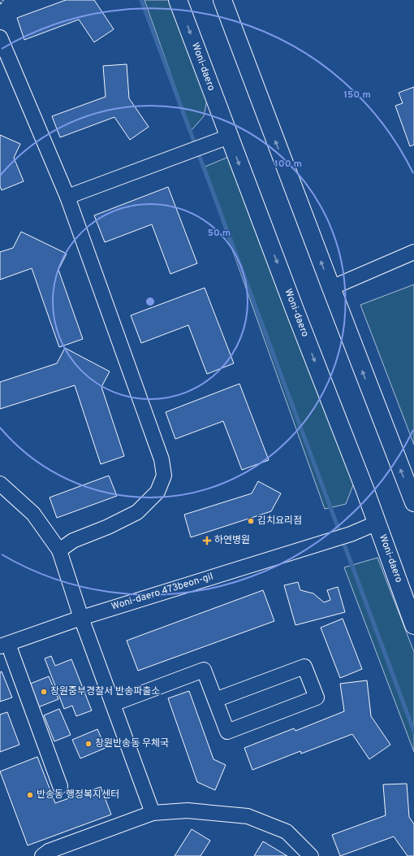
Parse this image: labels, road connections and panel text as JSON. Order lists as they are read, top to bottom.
{
  "streets": {
    "main road": ["Woni-daero"],
    "street": ["Woni-daero 473beon-gil"]
  },
  "crossings": [
    ["Woni-daero", "Woni-daero 473beon-gil"]
  ],
  "places": {
    "other": [
      "김치요리점",
      "창원중부경찰서 반송파출소",
      "창원반송동 우체국",
      "반송동 행정복지센터"
    ],
    "health": ["하연병원"]
  },
  "rings": ["150 m", "100 m", "50 m"]
}
